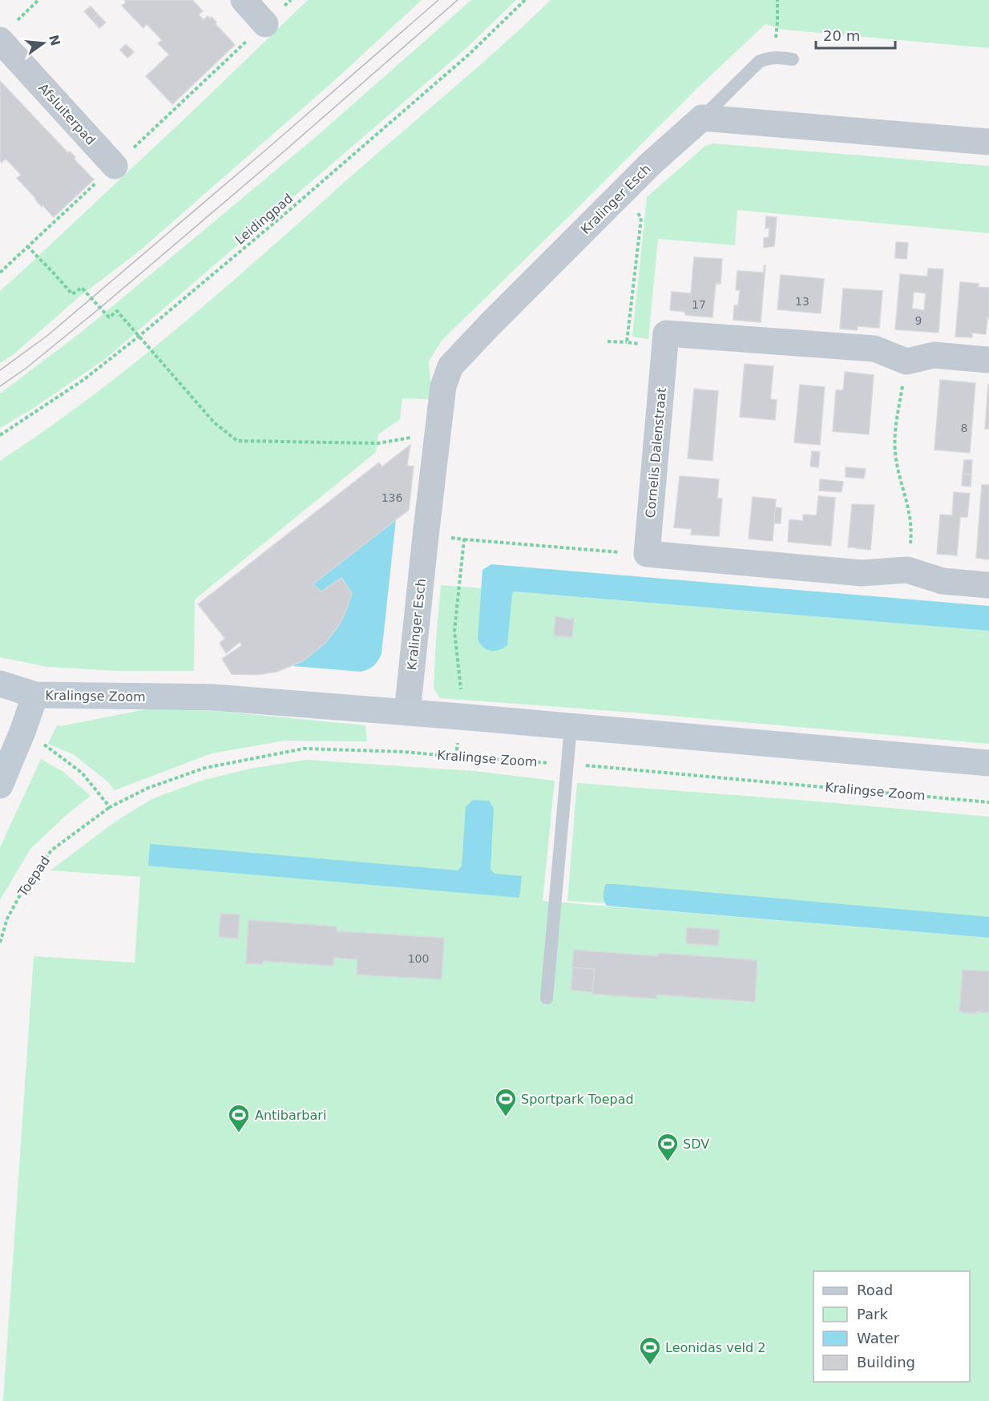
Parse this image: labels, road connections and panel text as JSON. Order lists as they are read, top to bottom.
{
  "streets": {
    "street": [
      "Afsluiterpad",
      "Kralinger Esch",
      "Cornelis Dalenstraat",
      "Kralingse Zoom"
    ],
    "path": ["Leidingpad", "Toepad"]
  },
  "crossings": [
    ["Kralinger Esch", "Kralingse Zoom"],
    ["Kralingse Zoom", "Toepad"]
  ],
  "places": {
    "sports": [
      "Sportpark Toepad",
      "Antibarbari",
      "SDV",
      "Leonidas veld 2"
    ]
  },
  "house_numbers": [
    "13",
    "17",
    "9",
    "8",
    "136",
    "100"
  ],
  "legend": [
    "Road",
    "Park",
    "Water",
    "Building"
  ],
  "scale_bar": "20 m",
  "north": "right"
}
